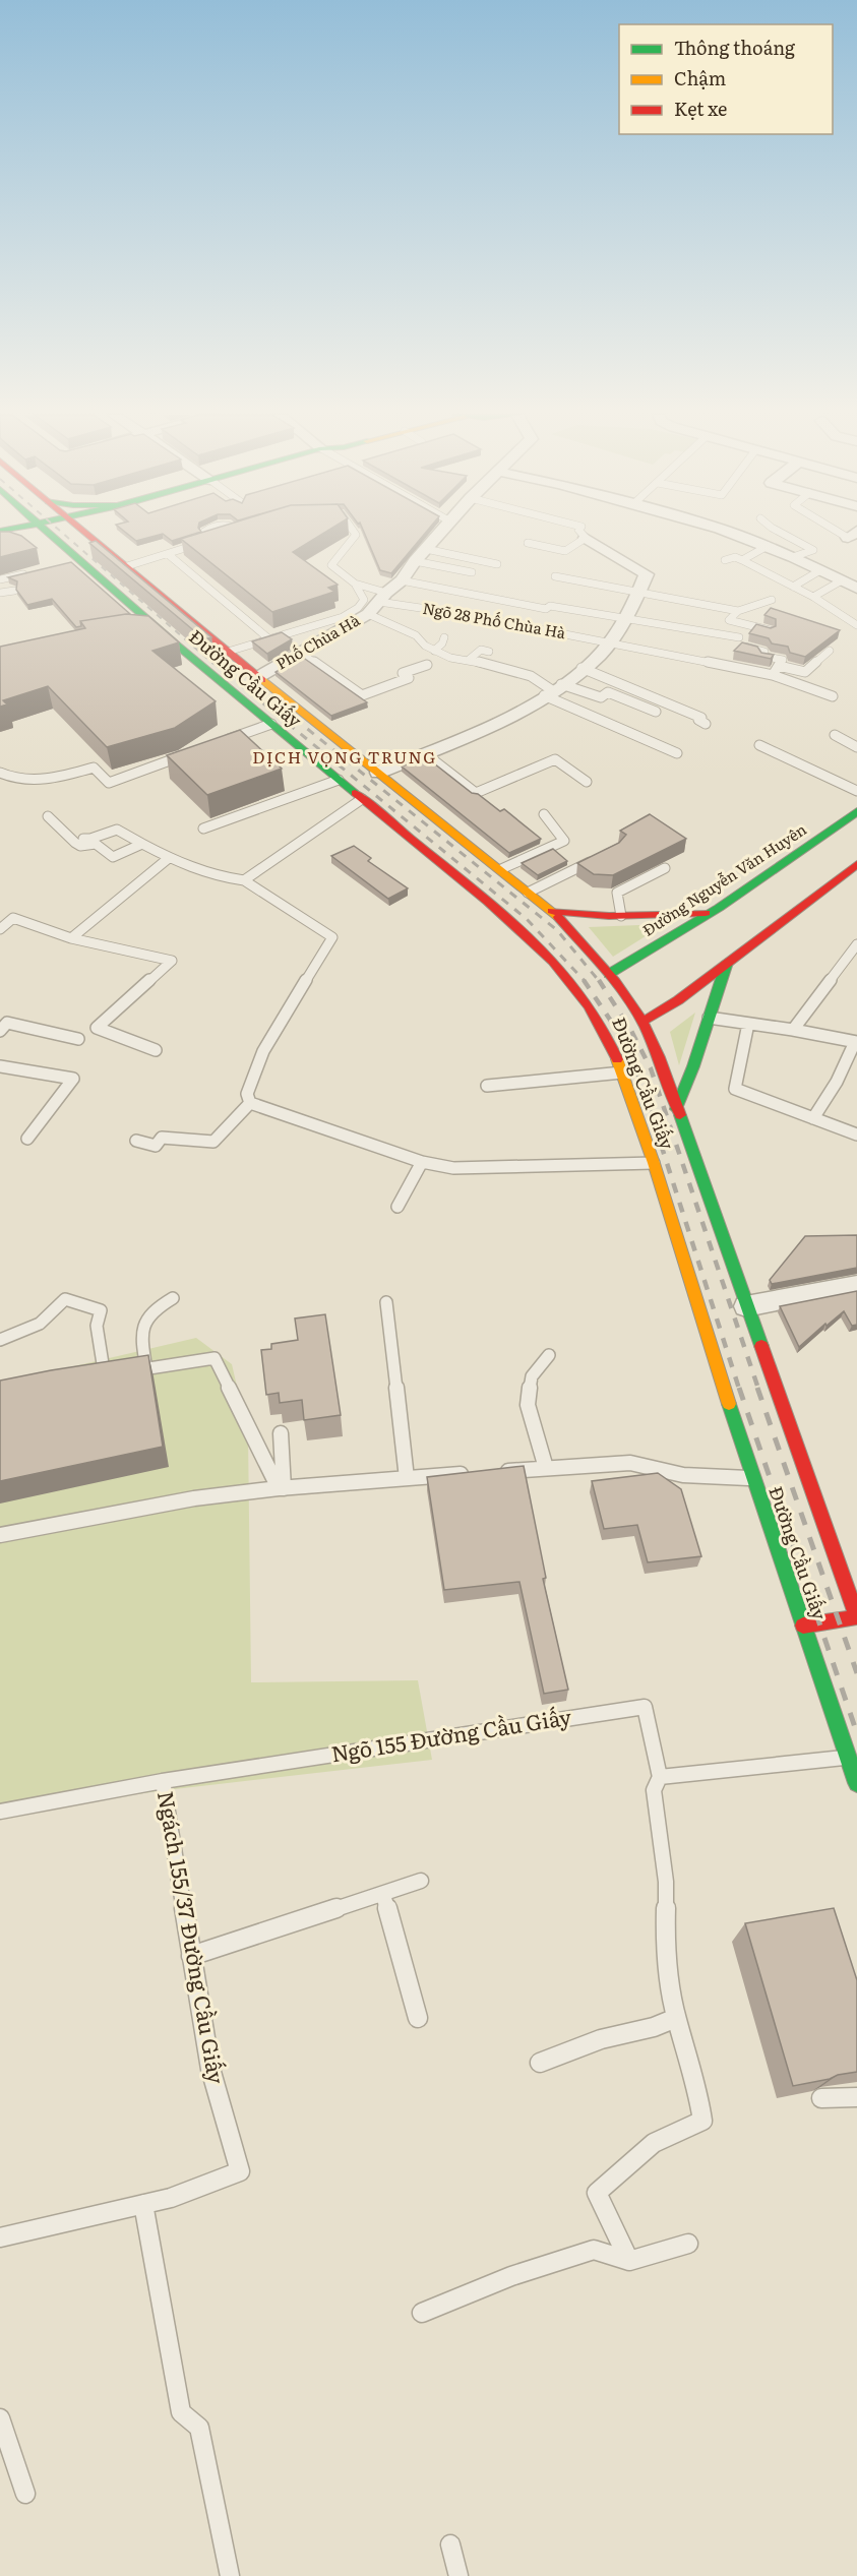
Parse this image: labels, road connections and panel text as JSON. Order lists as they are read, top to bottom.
{
  "streets": {
    "main road": ["Đường Cầu Giấy", "Đường Nguyễn Văn Huyên"],
    "street": ["Phố Chùa Hà"],
    "lane": ["Ngõ 28 Phố Chùa Hà", "Ngõ 155 Đường Cầu Giấy", "Ngách 155/37 Đường Cầu Giấy"]
  },
  "crossings": [
    ["Ngõ 28 Phố Chùa Hà", "Phố Chùa Hà"],
    ["Phố Chùa Hà", "Đường Cầu Giấy"],
    ["Đường Cầu Giấy", "Đường Nguyễn Văn Huyên"],
    ["Ngõ 155 Đường Cầu Giấy", "Ngách 155/37 Đường Cầu Giấy"]
  ],
  "districts": ["DỊCH VỌNG TRUNG"],
  "legend": ["Thông thoáng", "Chậm", "Kẹt xe"]
}
